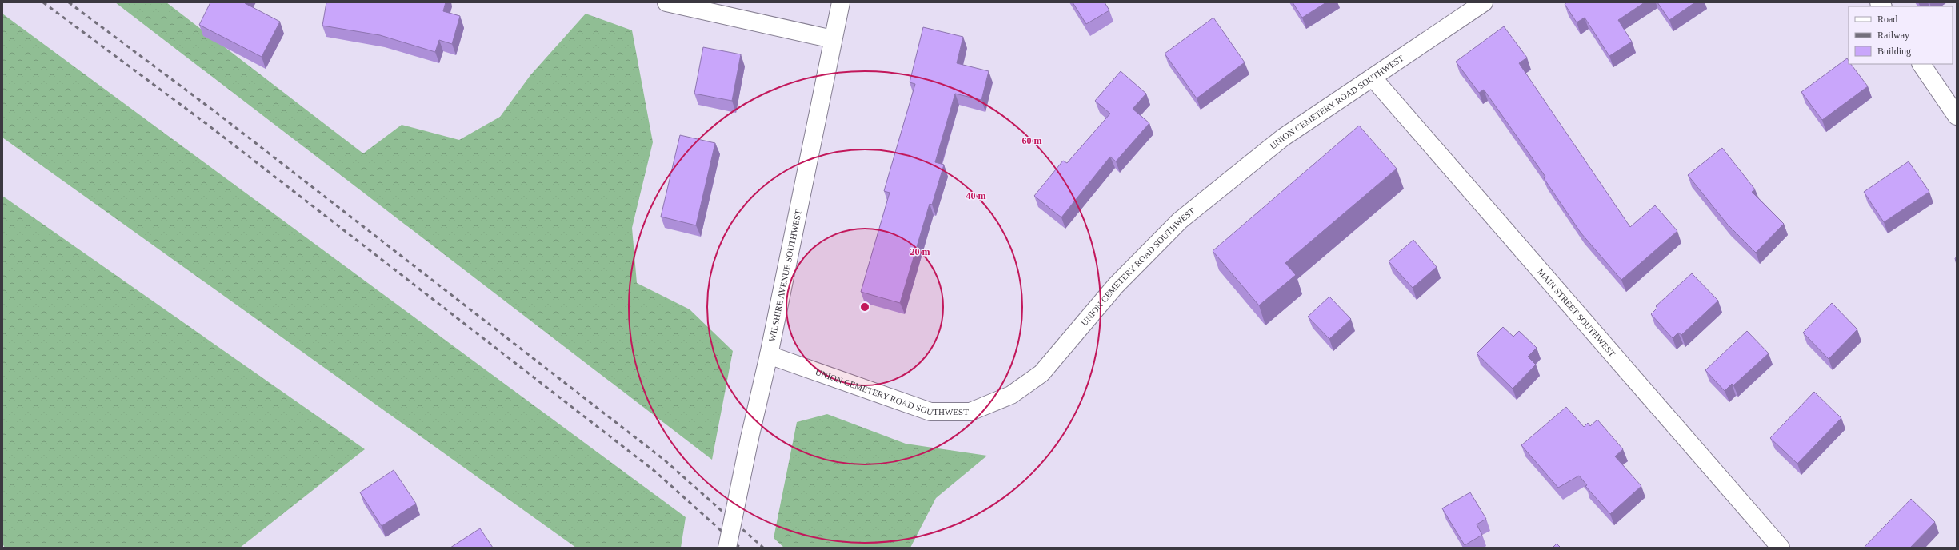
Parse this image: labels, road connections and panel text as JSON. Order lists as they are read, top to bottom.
{
  "streets": {
    "street": ["UNION CEMETERY ROAD SOUTHWEST", "WILSHIRE AVENUE SOUTHWEST", "MAIN STREET SOUTHWEST"]
  },
  "crossings": [
    ["UNION CEMETERY ROAD SOUTHWEST", "WILSHIRE AVENUE SOUTHWEST"],
    ["UNION CEMETERY ROAD SOUTHWEST", "MAIN STREET SOUTHWEST"]
  ],
  "legend": ["Road", "Railway", "Building"],
  "rings": ["60 m", "40 m", "20 m"]
}
